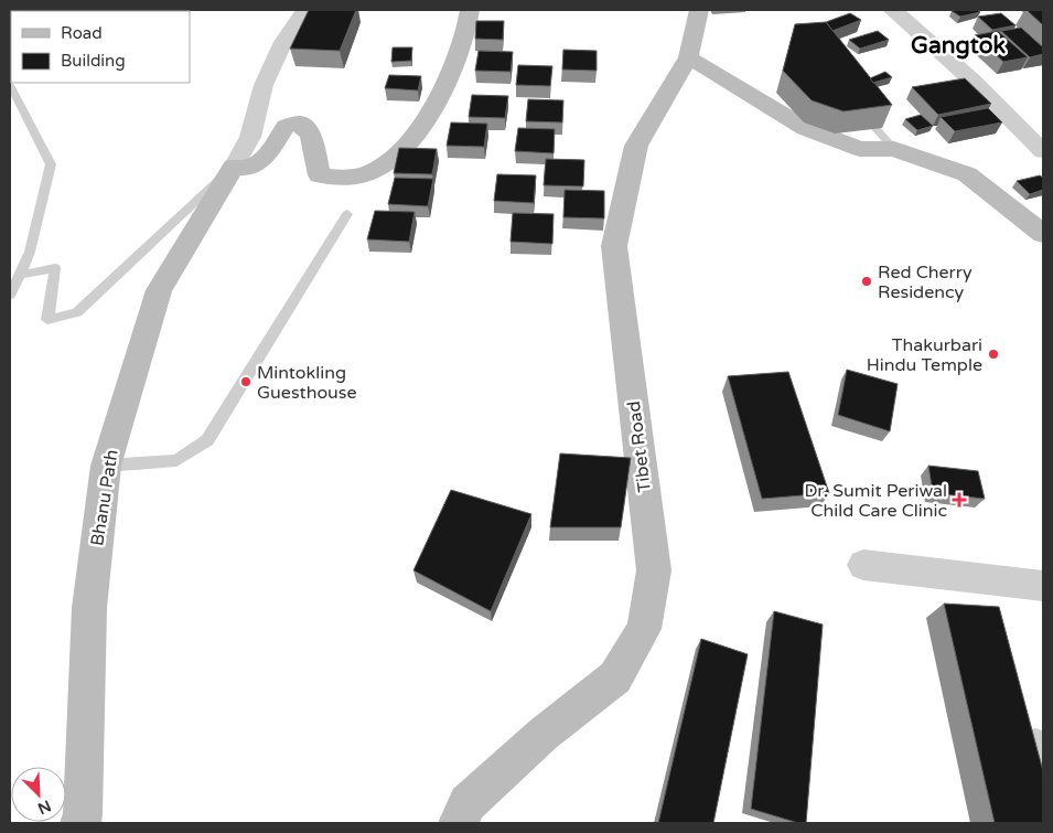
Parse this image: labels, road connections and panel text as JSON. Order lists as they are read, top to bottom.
{
  "streets": {
    "street": ["Tibet Road", "Bhanu Path"]
  },
  "districts": ["Gangtok"],
  "places": {
    "other": ["Red Cherry Residency", "Thakurbari Hindu Temple", "Mintokling Guesthouse"],
    "health": ["Dr. Sumit Periwal Child Care Clinic"]
  },
  "legend": ["Road", "Building"],
  "north": "bottom right"
}
